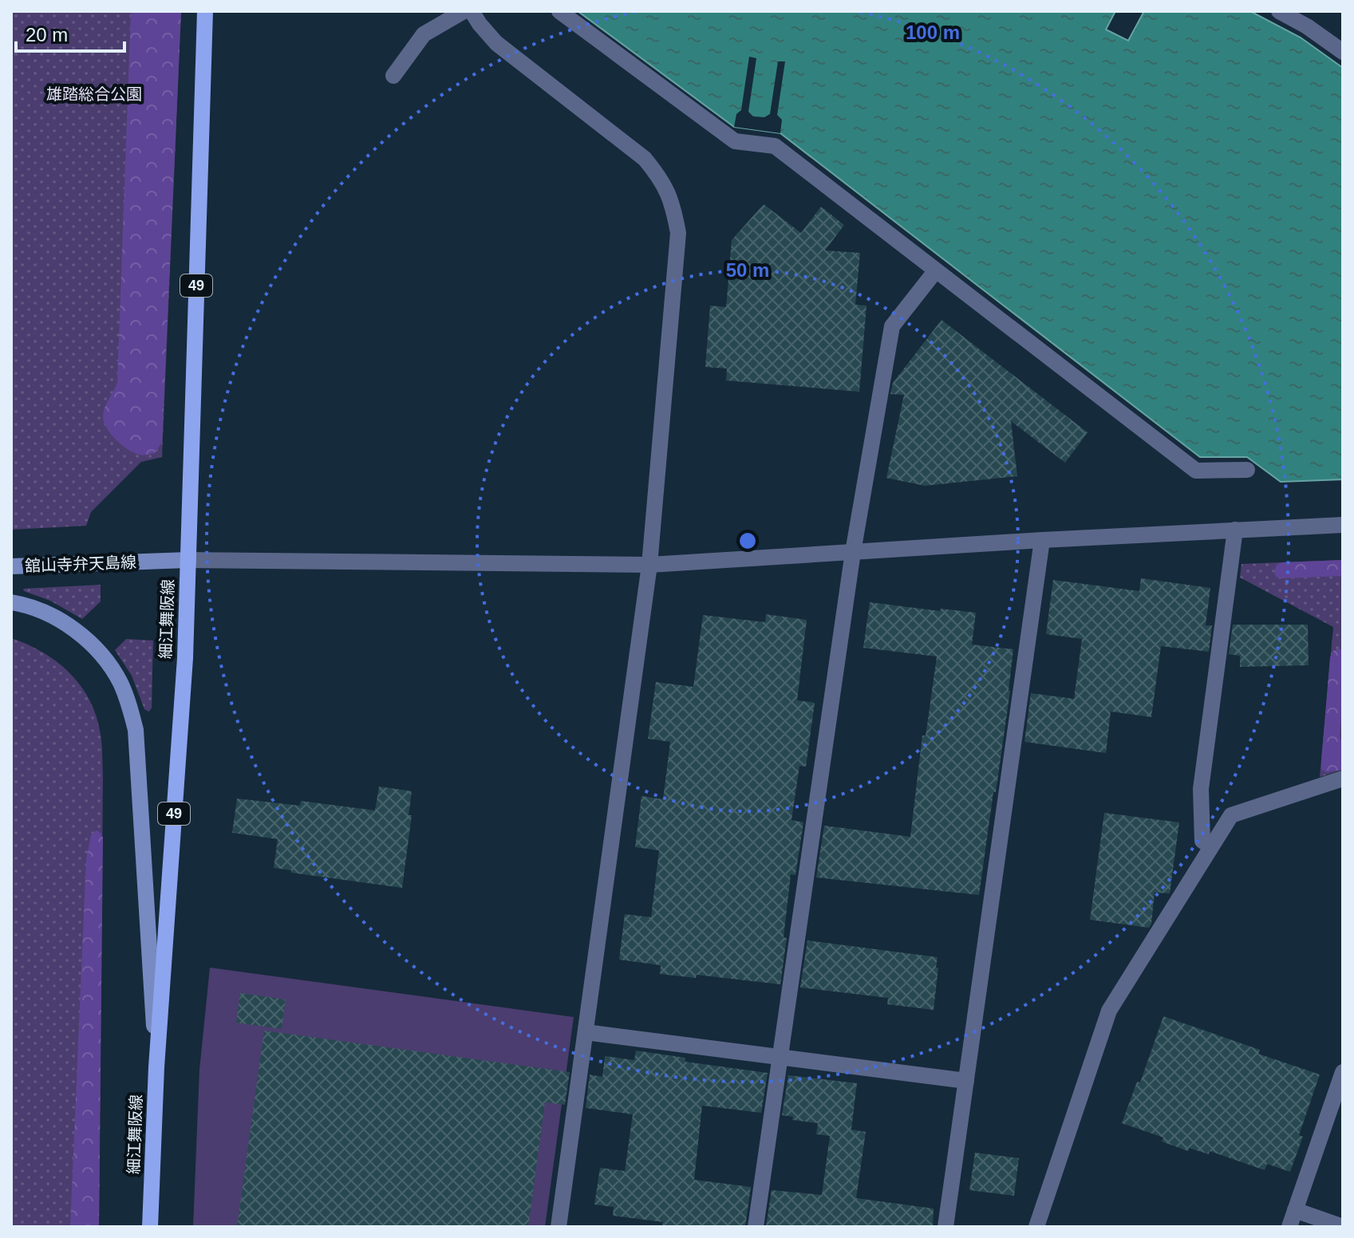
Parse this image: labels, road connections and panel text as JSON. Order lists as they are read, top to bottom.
{
  "streets": {
    "main road": ["49", "舘山寺弁天島線", "細江舞阪線"]
  },
  "crossings": [
    ["舘山寺弁天島線", "細江舞阪線"]
  ],
  "parks": ["雄踏総合公園"],
  "scale_bar": "20 m",
  "rings": ["100 m", "50 m"]
}
